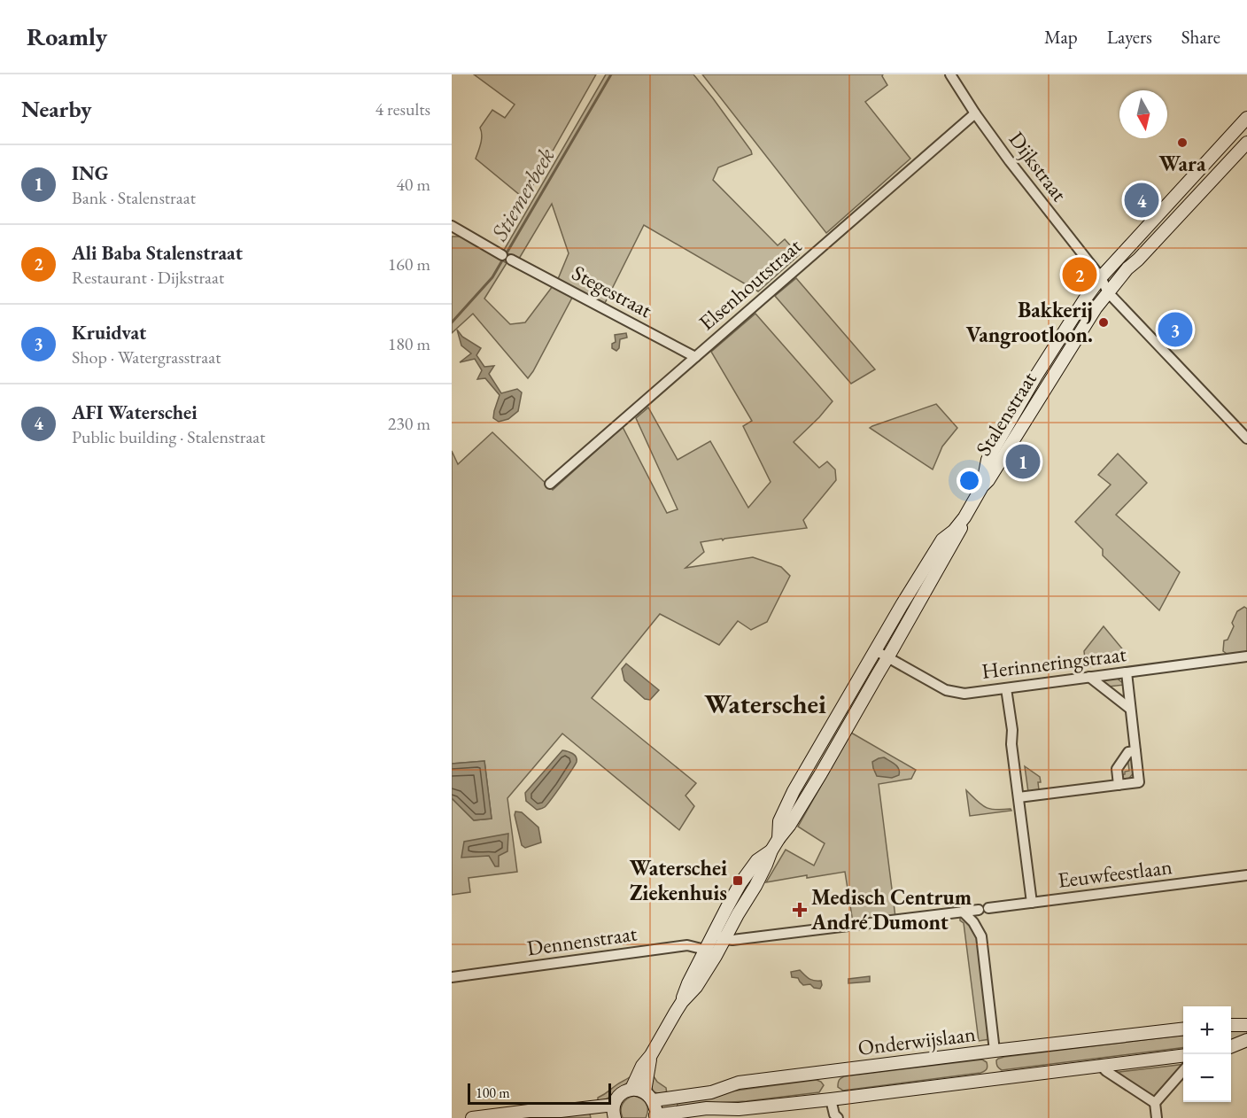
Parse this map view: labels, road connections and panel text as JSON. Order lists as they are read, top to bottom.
{
  "streets": {
    "street": [
      "Dijkstraat",
      "Elsenhoutstraat",
      "Stegestraat",
      "Stalenstraat",
      "Herinneringstraat",
      "Eeuwfeestlaan",
      "Dennenstraat",
      "Onderwijslaan"
    ]
  },
  "crossings": [
    ["Dijkstraat", "Elsenhoutstraat"],
    ["Dijkstraat", "Stalenstraat"],
    ["Elsenhoutstraat", "Stegestraat"],
    ["Stalenstraat", "Herinneringstraat"],
    ["Stalenstraat", "Eeuwfeestlaan"],
    ["Stalenstraat", "Dennenstraat"],
    ["Stalenstraat", "Onderwijslaan"]
  ],
  "districts": ["Waterschei"],
  "water": ["Stiemerbeek"],
  "places": {
    "other": ["Wara", "Bakkerij Vangrootloon."],
    "transit": ["Waterschei Ziekenhuis"],
    "health": ["Medisch Centrum André Dumont"]
  },
  "scale_bar": "100 m",
  "north": "bottom",
  "page": {
    "header": "Roamly",
    "nav": ["Map", "Layers", "Share"],
    "heading": ["Nearby", "4 results"],
    "list": [
      {
        "mark": "1",
        "name": "ING",
        "note": "Bank · Stalenstraat",
        "value": "40 m"
      },
      {
        "mark": "2",
        "name": "Ali Baba Stalenstraat",
        "note": "Restaurant · Dijkstraat",
        "value": "160 m"
      },
      {
        "mark": "3",
        "name": "Kruidvat",
        "note": "Shop · Watergrasstraat",
        "value": "180 m"
      },
      {
        "mark": "4",
        "name": "AFI Waterschei",
        "note": "Public building · Stalenstraat",
        "value": "230 m"
      }
    ],
    "pins": [
      "4",
      "2",
      "3",
      "1"
    ],
    "map_buttons": ["+", "−"],
    "scale": "100 m"
  }
}
